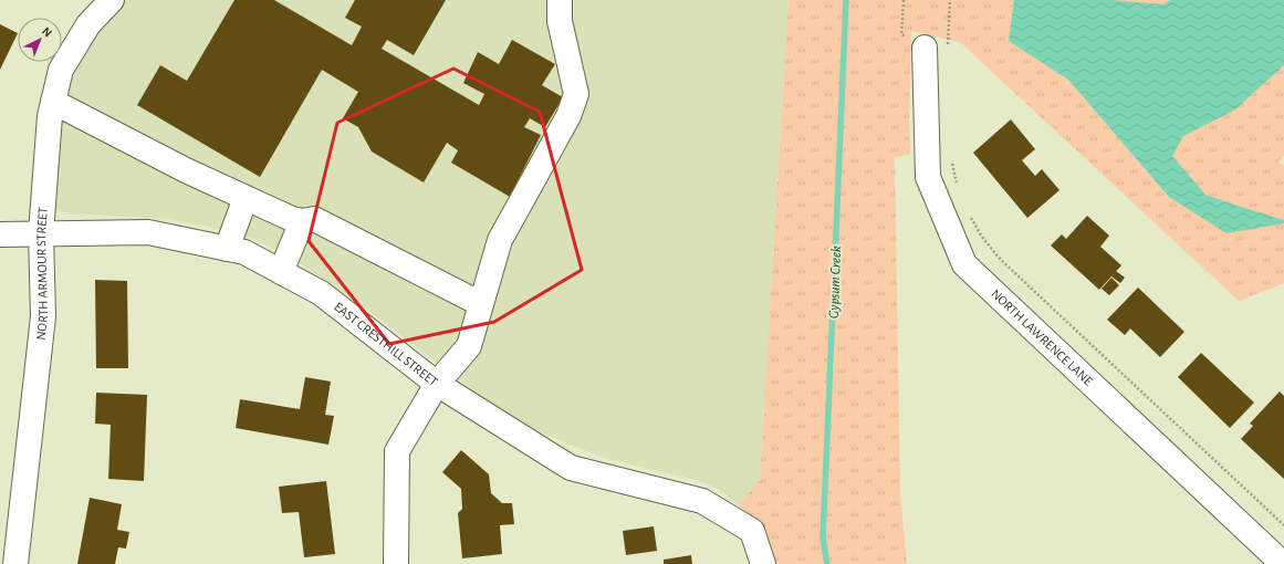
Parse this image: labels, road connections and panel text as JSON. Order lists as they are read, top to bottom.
{
  "streets": {
    "street": ["NORTH ARMOUR STREET", "NORTH LAWRENCE LANE", "EAST CRESTHILL STREET"]
  },
  "crossings": [
    ["NORTH ARMOUR STREET", "EAST CRESTHILL STREET"]
  ],
  "water": ["Gypsum Creek"],
  "north": "top right"
}
